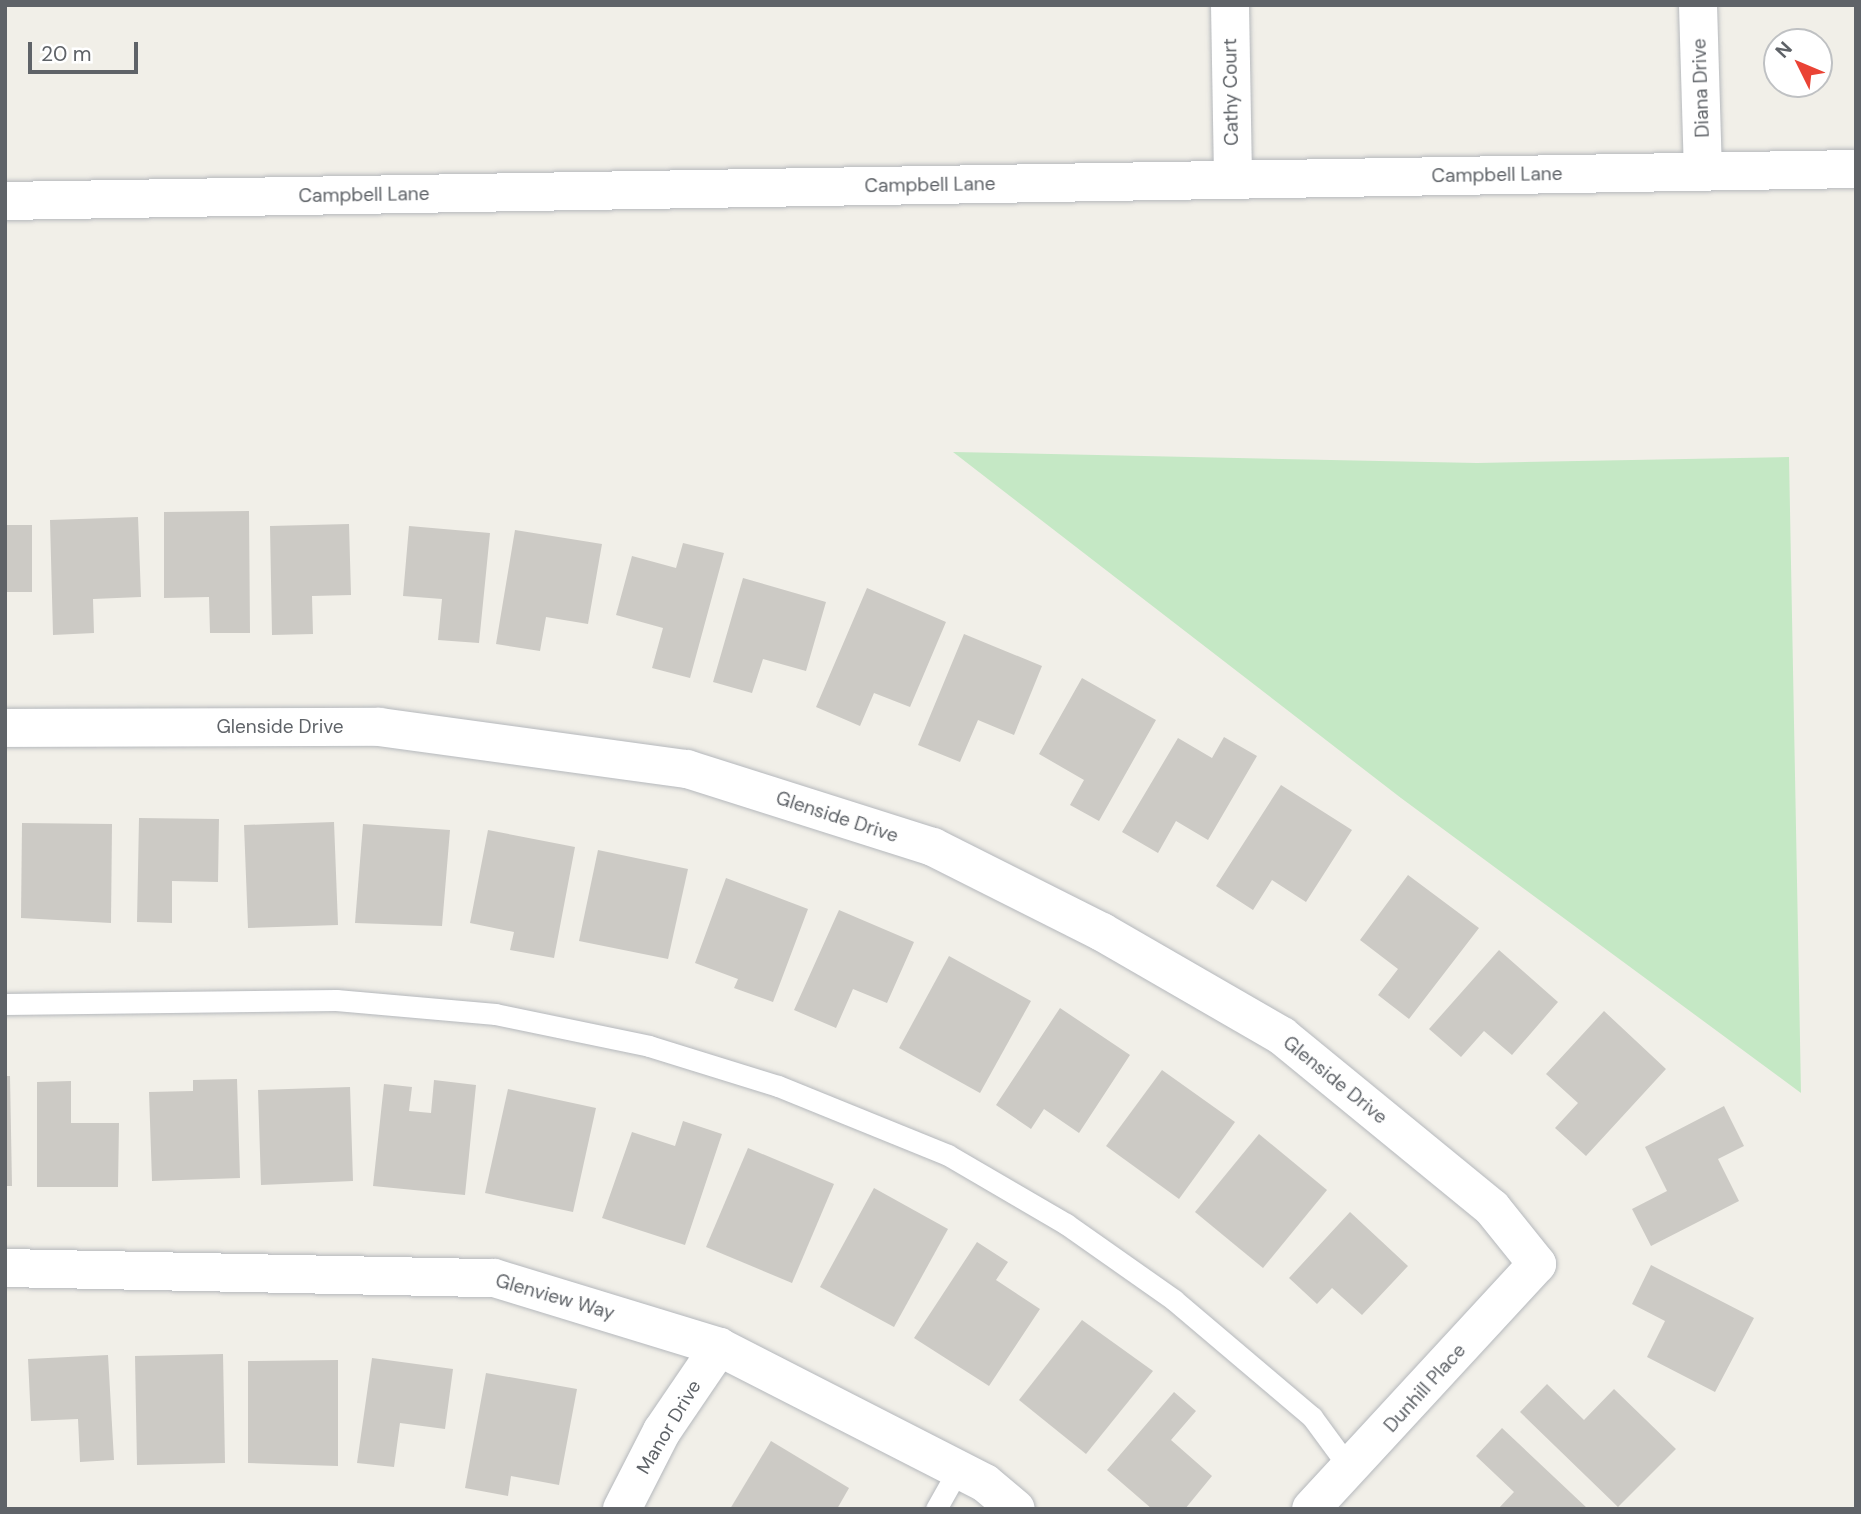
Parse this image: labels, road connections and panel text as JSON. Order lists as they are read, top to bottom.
{
  "streets": {
    "street": [
      "Diana Drive",
      "Cathy Court",
      "Campbell Lane",
      "Glenside Drive",
      "Glenview Way",
      "Dunhill Place",
      "Manor Drive"
    ]
  },
  "crossings": [
    ["Diana Drive", "Campbell Lane"],
    ["Cathy Court", "Campbell Lane"],
    ["Glenside Drive", "Dunhill Place"],
    ["Glenview Way", "Manor Drive"]
  ],
  "scale_bar": "20 m",
  "north": "top left"
}
